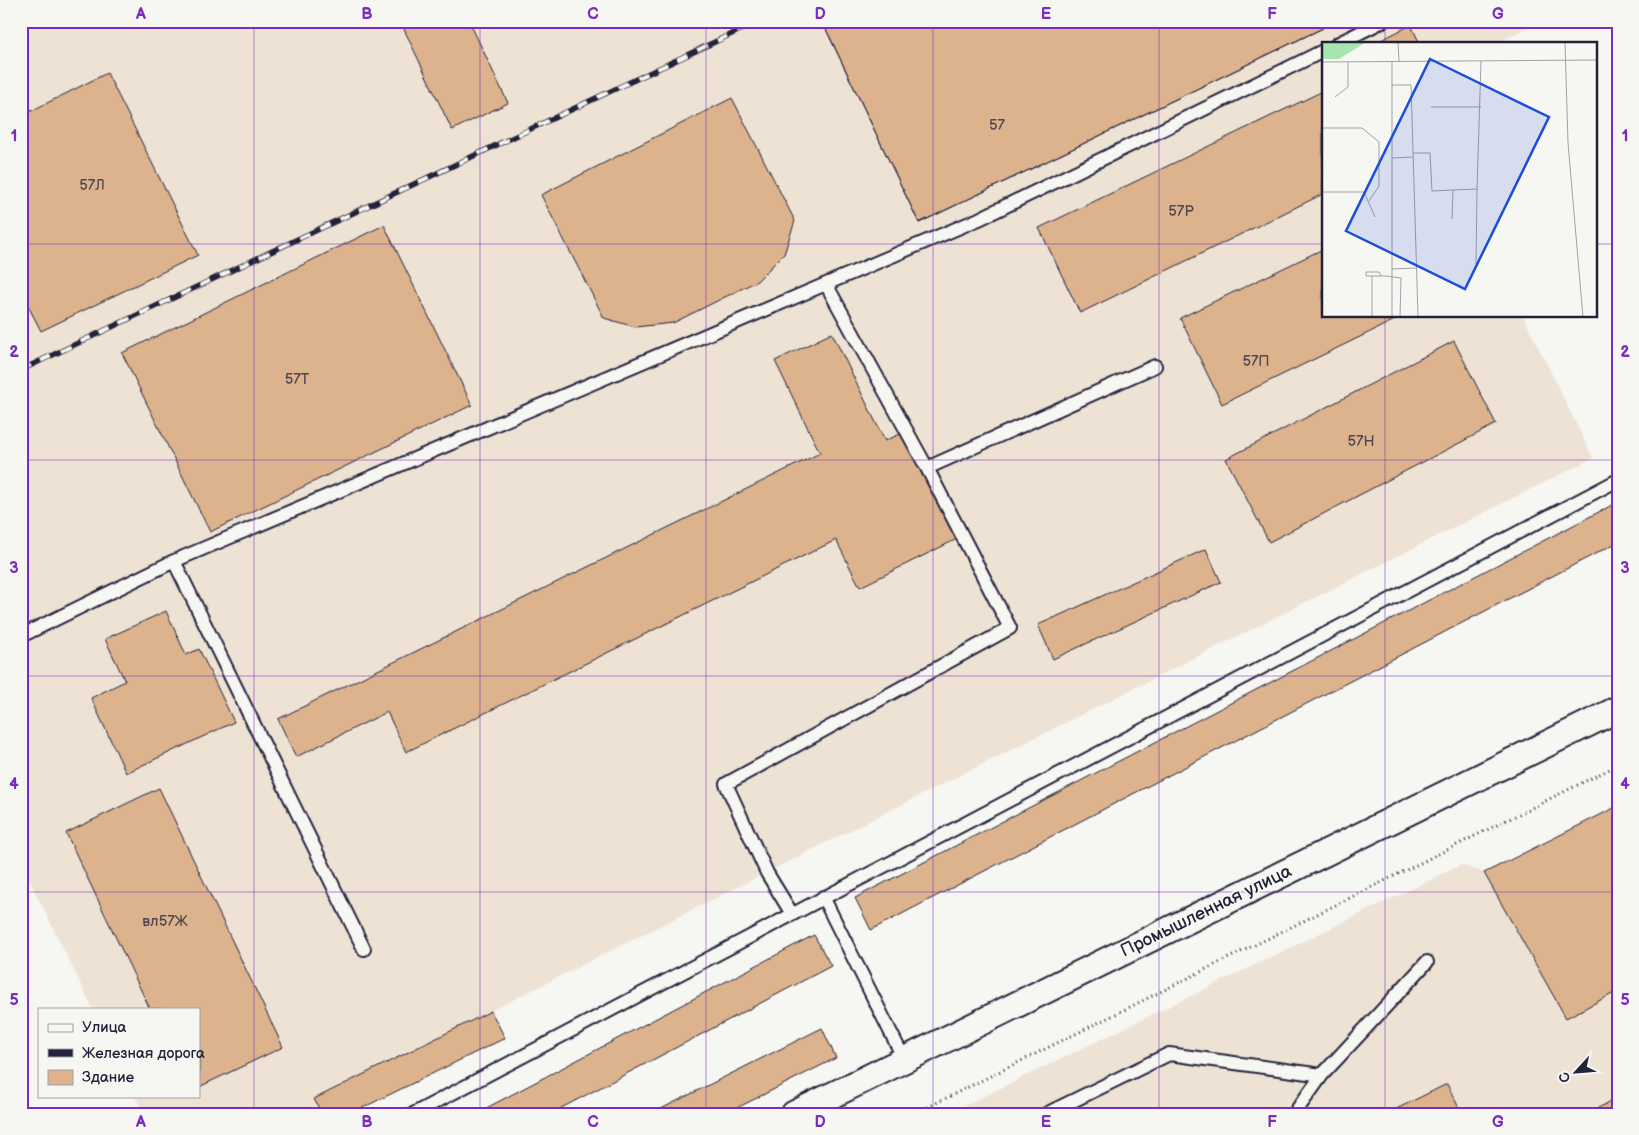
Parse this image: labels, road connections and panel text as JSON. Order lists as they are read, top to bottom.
{
  "streets": {
    "street": ["Промышленная улица"]
  },
  "house_numbers": [
    "57",
    "57Л",
    "57Р",
    "57П",
    "57Т",
    "57Н",
    "вл57Ж"
  ],
  "legend": ["Улица", "Железная дорога", "Здание"],
  "north": "bottom left",
  "grid": {
    "columns": [
      "A",
      "B",
      "C",
      "D",
      "E",
      "F",
      "G"
    ],
    "rows": [
      "1",
      "2",
      "3",
      "4",
      "5"
    ]
  }
}
